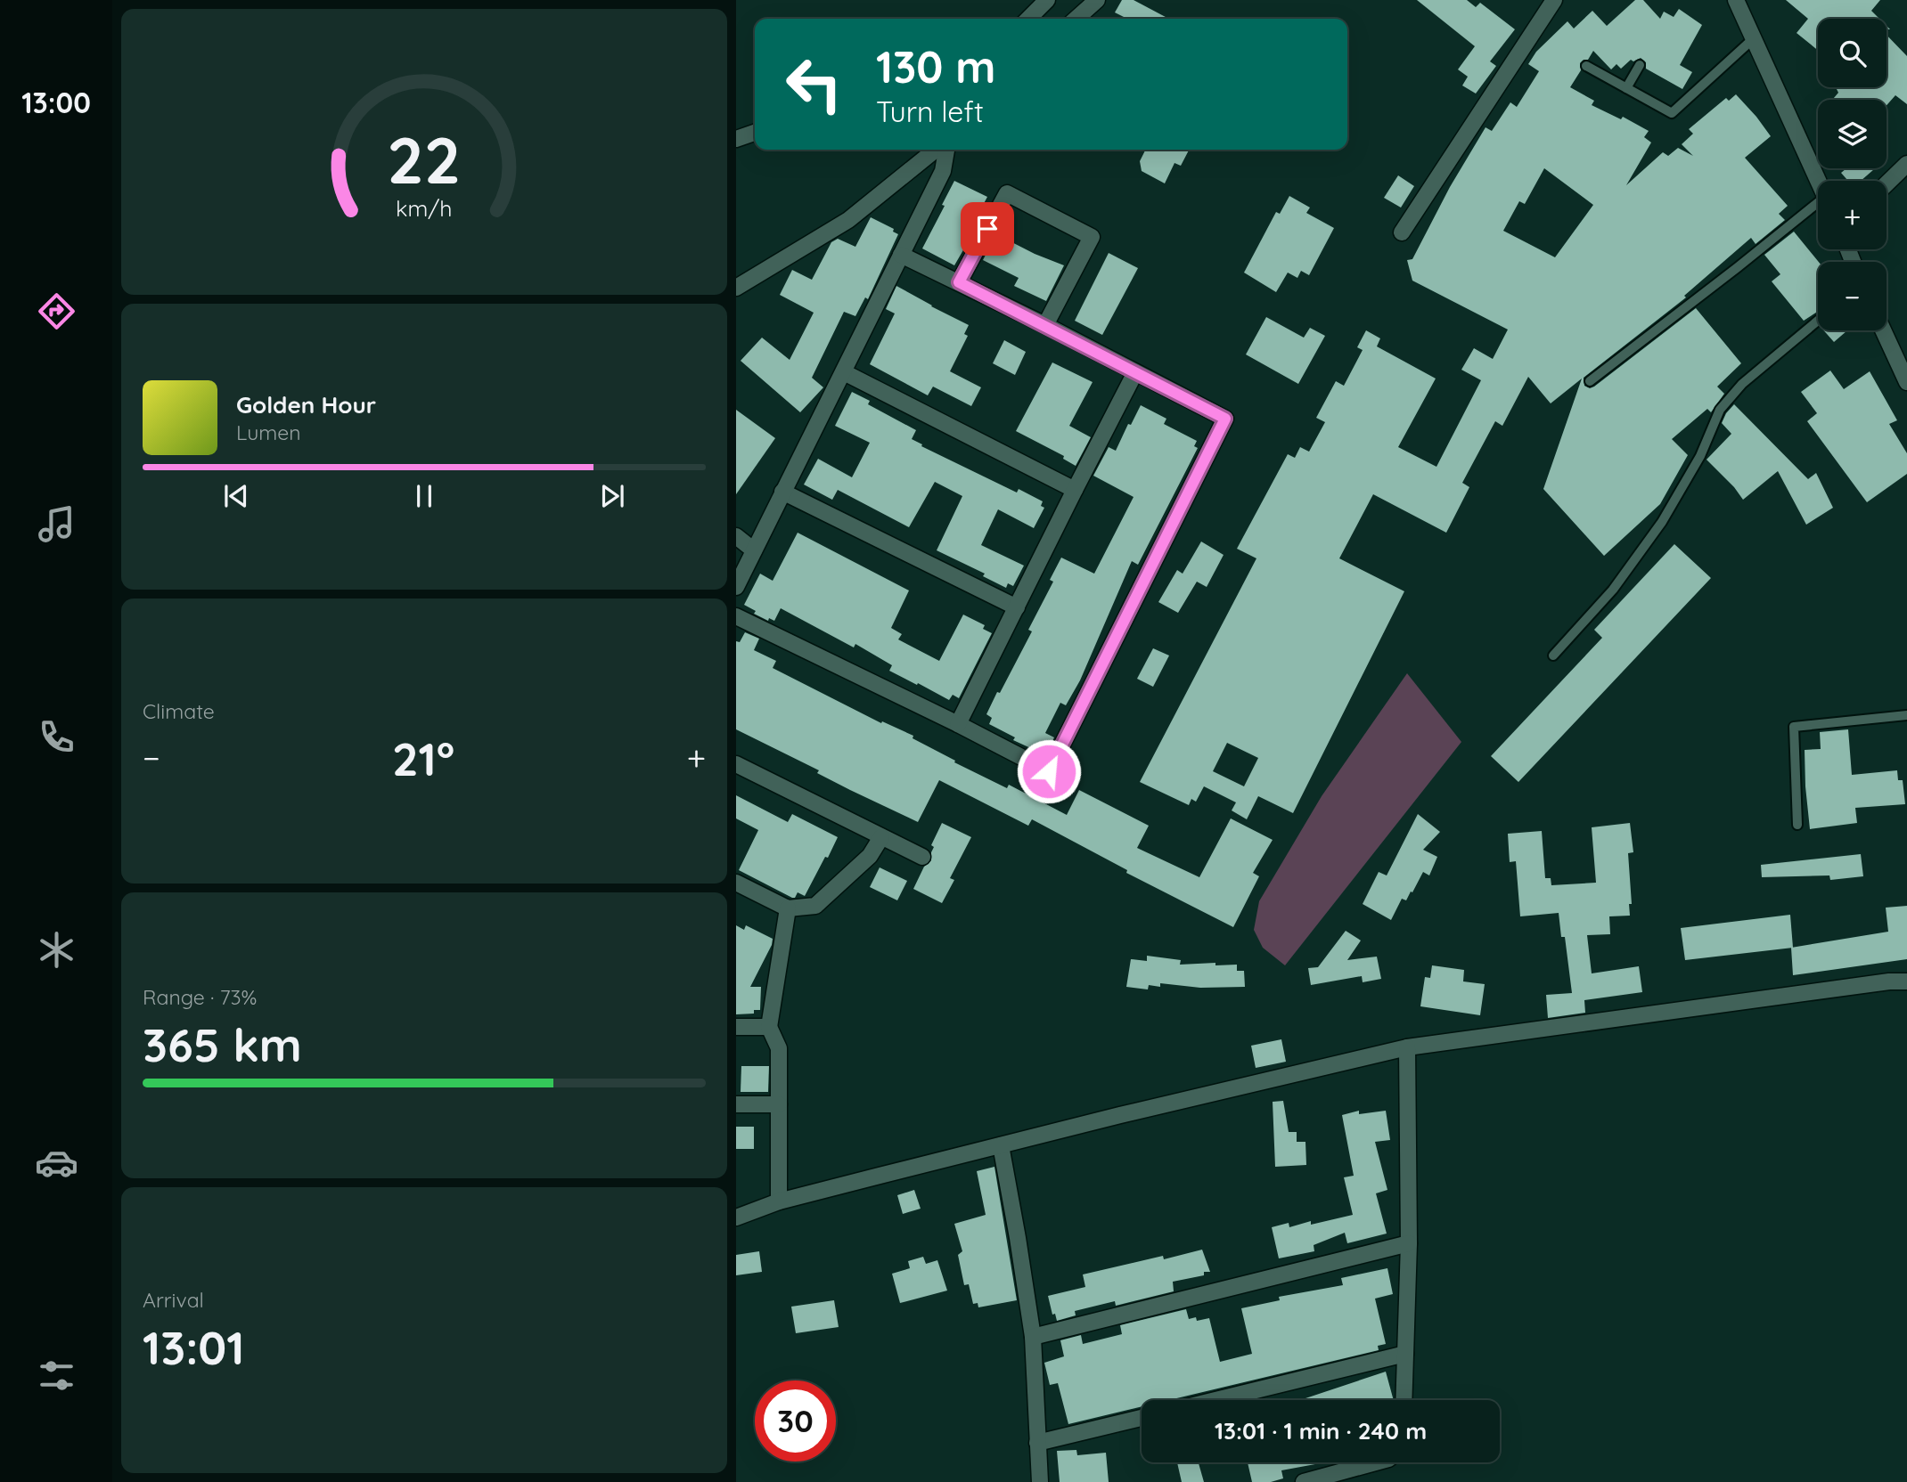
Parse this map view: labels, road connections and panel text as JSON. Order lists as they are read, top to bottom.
{
  "page": {
    "tabs": "13:00",
    "map_buttons": ["+", "−"],
    "turn": ["130 m", "Turn left"],
    "song": ["Golden Hour", "Lumen"],
    "tile": [
      "Climate",
      ["Range · 73%", "365 km"],
      ["Arrival", "13:01"]
    ],
    "heat": ["−", "21°", "+"],
    "limit": "30",
    "trip": "13:01 · 1 min · 240 m",
    "gauge": ["22", "km/h"]
  }
}
